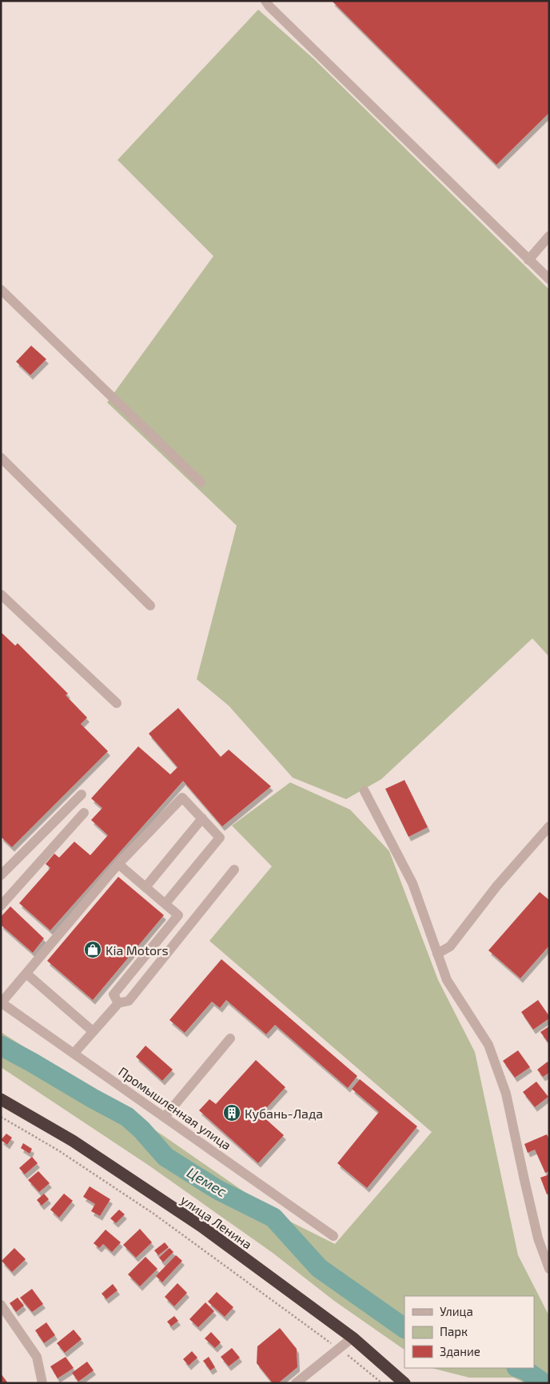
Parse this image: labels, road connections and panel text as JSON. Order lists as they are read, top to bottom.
{
  "streets": {
    "highway": ["улица Ленина"],
    "street": ["Промышленная улица"]
  },
  "water": ["Цемес"],
  "places": {
    "shop": ["Kia Motors"],
    "building": ["Кубань-Лада"]
  },
  "legend": ["Улица", "Парк", "Здание"]
}
